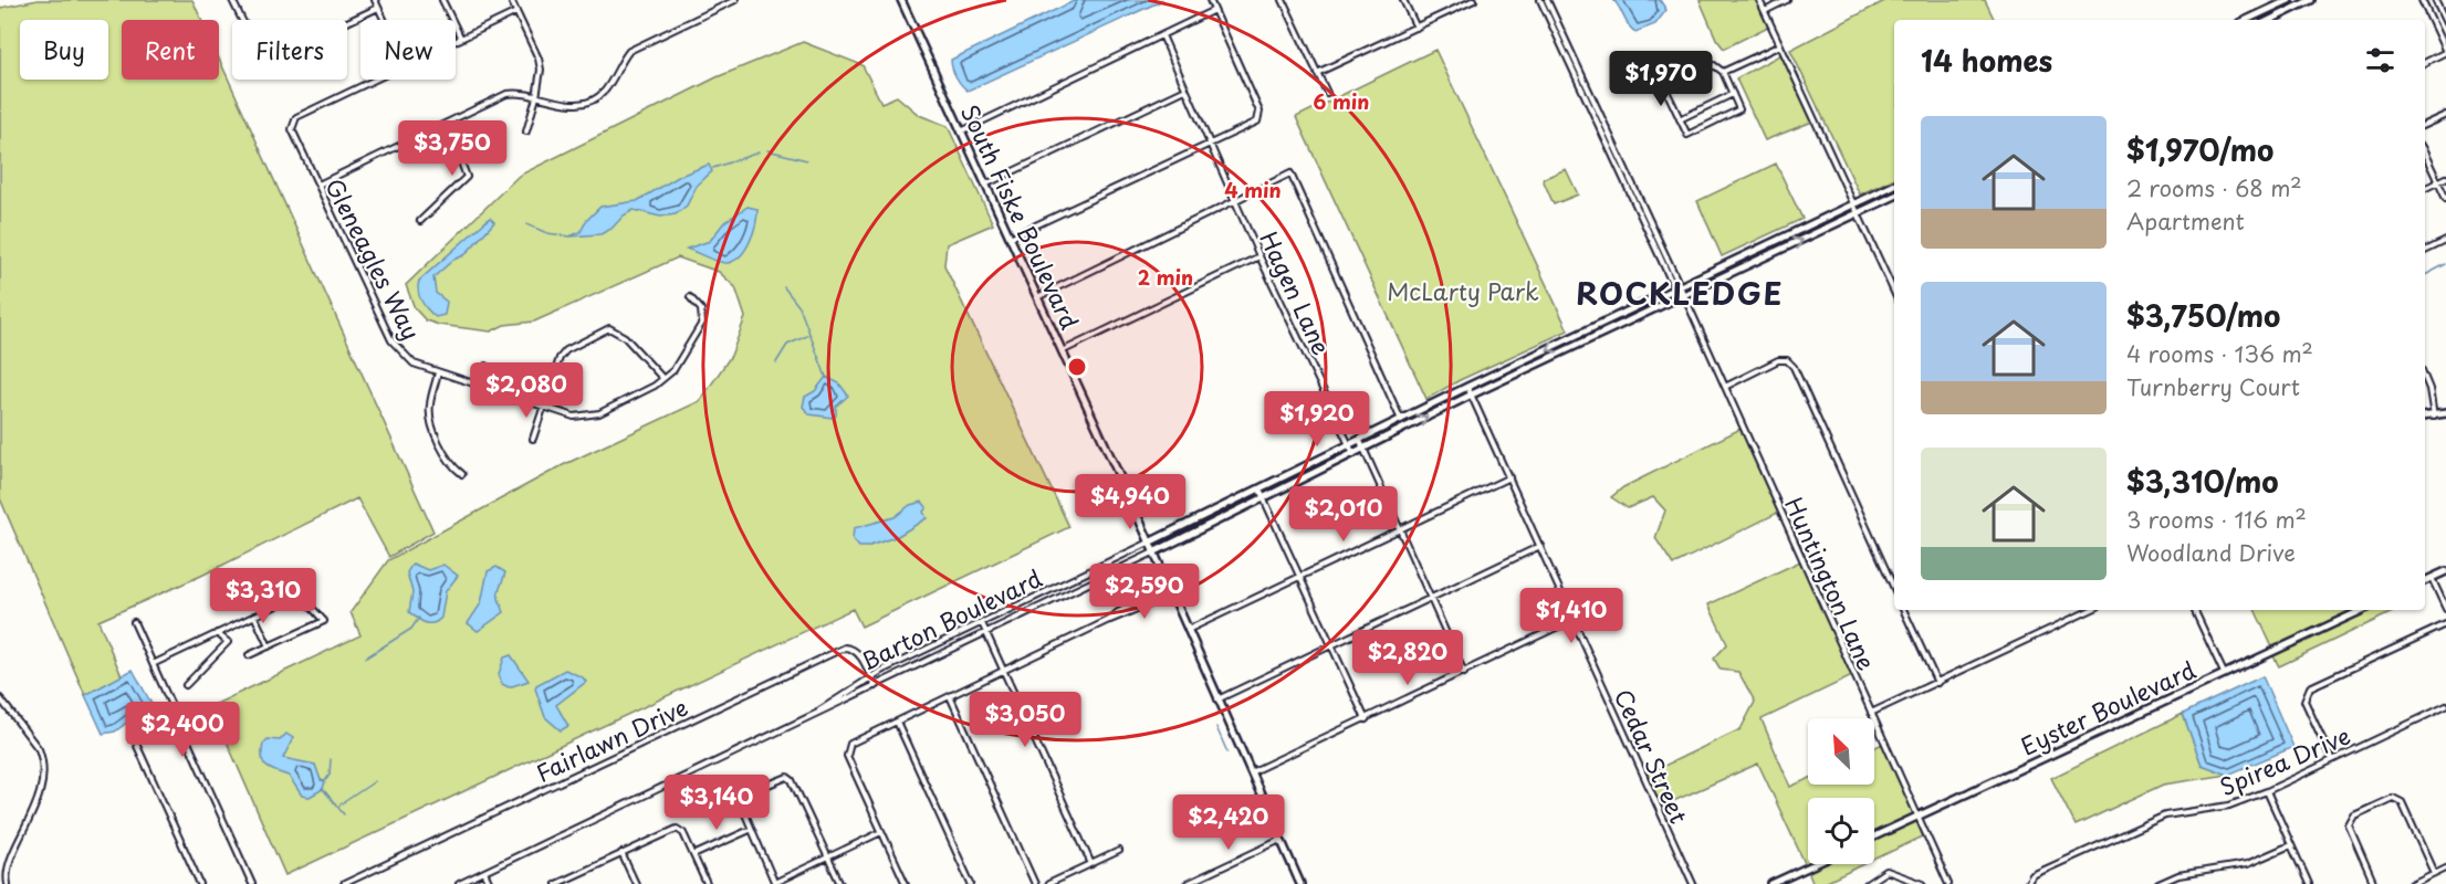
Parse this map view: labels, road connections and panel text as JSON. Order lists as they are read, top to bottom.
{
  "streets": {
    "main road": ["South Fiske Boulevard", "Barton Boulevard", "Eyster Boulevard"],
    "street": [
      "Gleneagles Way",
      "Hagen Lane",
      "Huntington Lane",
      "Fairlawn Drive",
      "Cedar Street",
      "Spirea Drive"
    ]
  },
  "crossings": [
    ["South Fiske Boulevard", "Barton Boulevard"],
    ["Hagen Lane", "Barton Boulevard"],
    ["Huntington Lane", "Barton Boulevard"],
    ["Huntington Lane", "Eyster Boulevard"],
    ["Barton Boulevard", "Fairlawn Drive"],
    ["Barton Boulevard", "Cedar Street"]
  ],
  "districts": ["ROCKLEDGE"],
  "parks": ["McLarty Park"],
  "north": "top left",
  "page": {
    "chip": [
      "Buy",
      "Rent",
      "Filters",
      "New"
    ],
    "heading": "14 homes",
    "price": [
      "$1,970",
      "$3,750",
      "$2,080",
      "$1,920",
      "$4,940",
      "$2,010",
      "$2,590",
      "$3,310",
      "$1,410",
      "$2,820",
      "$3,050",
      "$2,400",
      "$3,140",
      "$2,420"
    ],
    "list": [
      {
        "name": "$1,970/mo",
        "note": "2 rooms · 68 m² · Apartment"
      },
      {
        "name": "$3,750/mo",
        "note": "4 rooms · 136 m² · Turnberry Court"
      },
      {
        "name": "$3,310/mo",
        "note": "3 rooms · 116 m² · Woodland Drive"
      }
    ]
  },
  "rings": ["6 min", "4 min", "2 min"]
}
